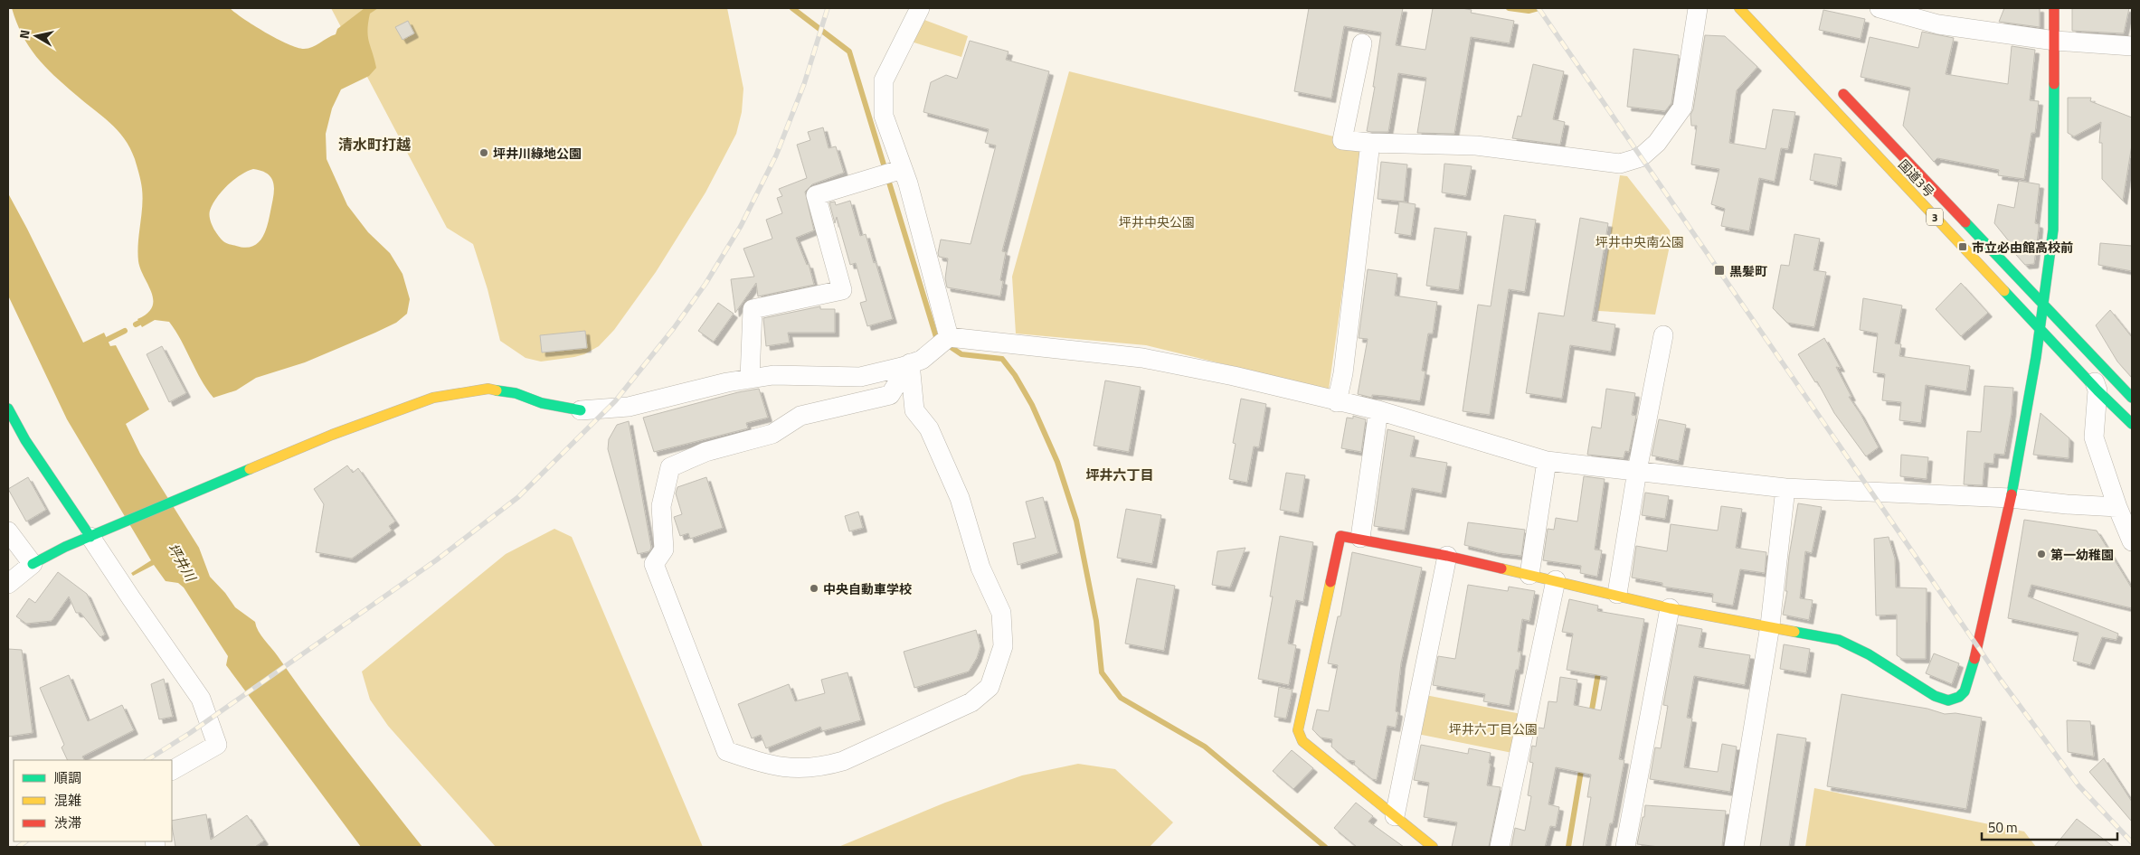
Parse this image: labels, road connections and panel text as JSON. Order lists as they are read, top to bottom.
{
  "streets": {
    "main road": ["国道3号", "3"]
  },
  "districts": ["清水町打越", "坪井六丁目"],
  "water": ["坪井川"],
  "parks": ["坪井中央公園", "坪井中央南公園", "坪井六丁目公園"],
  "places": {
    "other": ["坪井川綠地公園", "第一幼稚園", "中央自動車学校"],
    "transit": ["市立必由館高校前", "黒髪町"]
  },
  "legend": ["順調", "混雑", "渋滞"],
  "scale_bar": "50 m",
  "north": "left"
}
